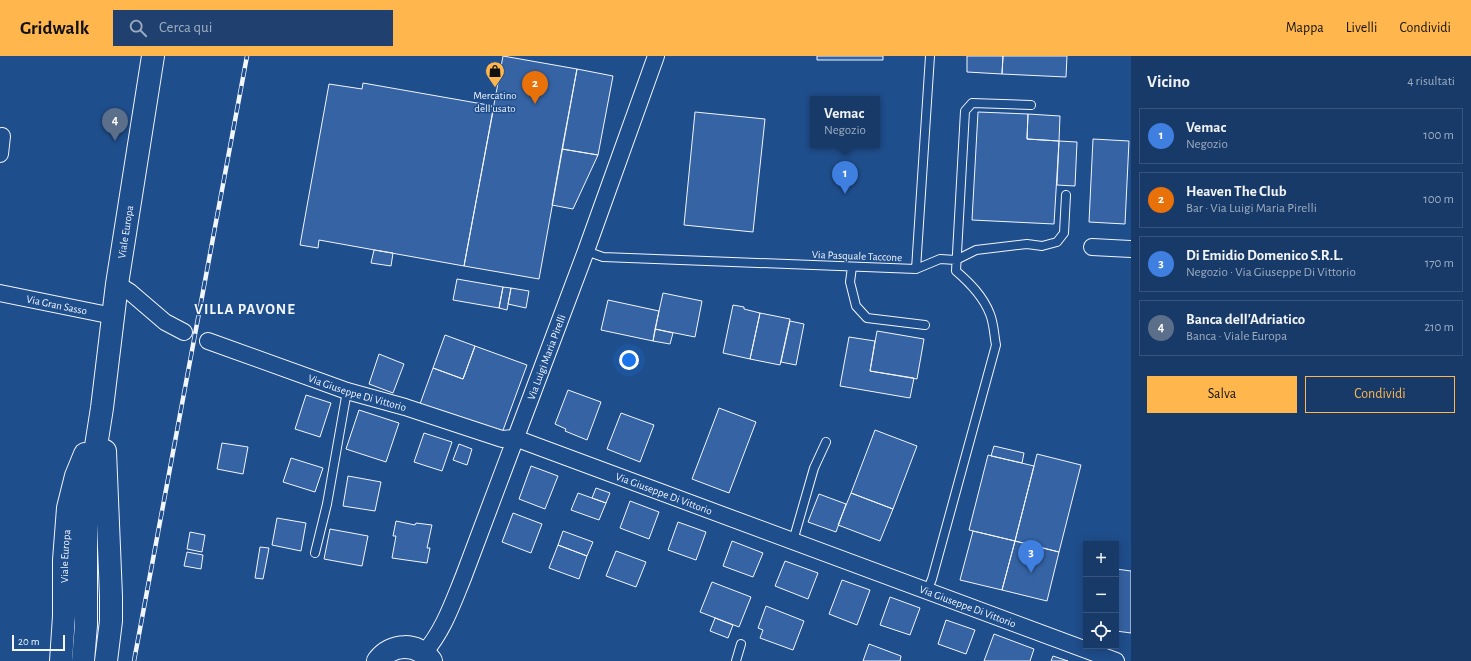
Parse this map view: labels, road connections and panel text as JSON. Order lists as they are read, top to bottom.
{
  "streets": {
    "main road": ["Viale Europa"],
    "street": ["Via Gran Sasso", "Via Luigi Maria Pirelli", "Via Giuseppe Di Vittorio"],
    "lane": ["Via Pasquale Taccone"]
  },
  "crossings": [
    ["Viale Europa", "Via Gran Sasso"],
    ["Via Pasquale Taccone", "Via Luigi Maria Pirelli"],
    ["Via Luigi Maria Pirelli", "Via Giuseppe Di Vittorio"]
  ],
  "districts": ["VILLA PAVONE"],
  "places": {
    "shop": ["Mercatino dell'usato"]
  },
  "scale_bar": "20 m",
  "page": {
    "header": "Gridwalk",
    "search": "Cerca qui",
    "nav": ["Mappa", "Livelli", "Condividi"],
    "heading": ["Vicino", "4 risultati"],
    "pins": [
      "2",
      "4",
      "1",
      "3"
    ],
    "popup": ["Vemac", "Negozio"],
    "list": [
      {
        "mark": "1",
        "name": "Vemac",
        "note": "Negozio",
        "value": "100 m"
      },
      {
        "mark": "2",
        "name": "Heaven The Club",
        "note": "Bar · Via Luigi Maria Pirelli",
        "value": "100 m"
      },
      {
        "mark": "3",
        "name": "Di Emidio Domenico S.R.L.",
        "note": "Negozio · Via Giuseppe Di Vittorio",
        "value": "170 m"
      },
      {
        "mark": "4",
        "name": "Banca dell'Adriatico",
        "note": "Banca · Viale Europa",
        "value": "210 m"
      }
    ],
    "buttons": ["Salva", "Condividi"],
    "map_buttons": ["+", "−"],
    "scale": "20 m"
  }
}
